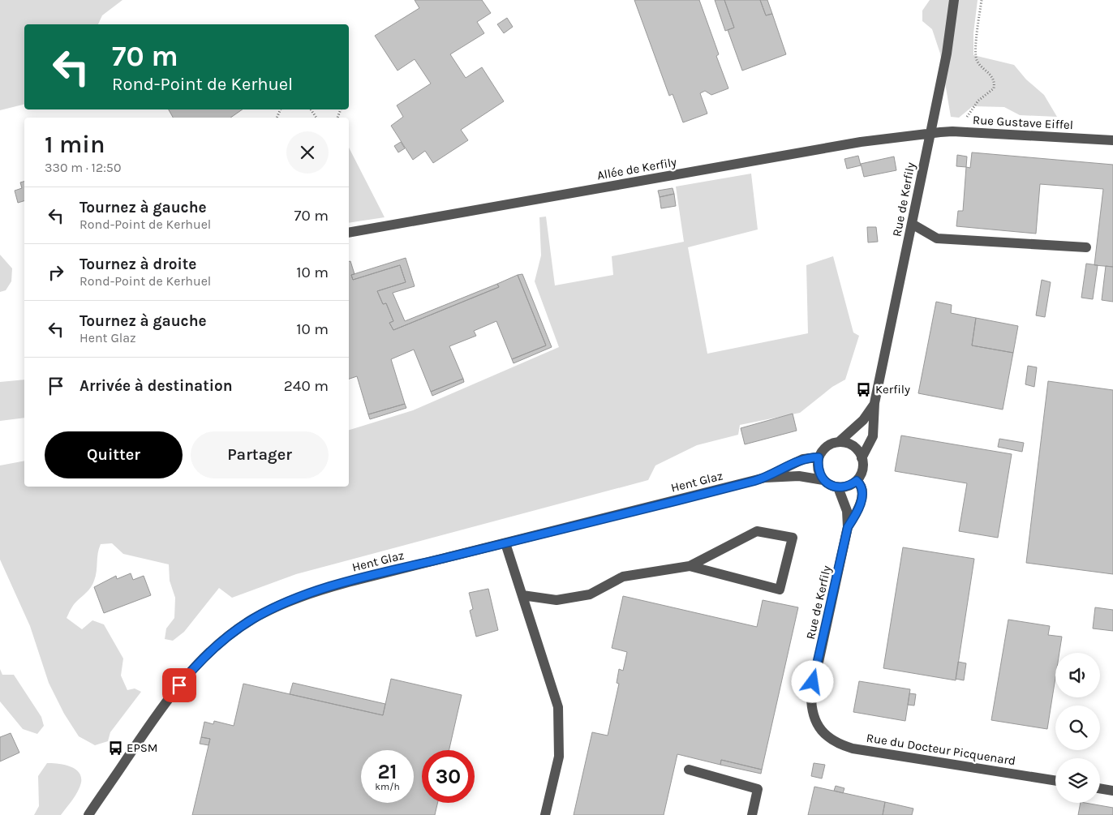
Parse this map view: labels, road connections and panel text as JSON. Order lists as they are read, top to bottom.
{
  "streets": {
    "street": [
      "Rue Gustave Eiffel",
      "Allée de Kerfily",
      "Rue de Kerfily",
      "Hent Glaz",
      "Rue du Docteur Picquenard"
    ]
  },
  "crossings": [
    ["Rue Gustave Eiffel", "Allée de Kerfily"],
    ["Rue Gustave Eiffel", "Rue de Kerfily"],
    ["Allée de Kerfily", "Rue de Kerfily"],
    ["Rue de Kerfily", "Hent Glaz"],
    ["Rue de Kerfily", "Rue du Docteur Picquenard"]
  ],
  "places": {
    "bus stop": ["Kerfily", "EPSM"]
  },
  "page": {
    "turn": ["70 m", "Rond-Point de Kerhuel"],
    "heading": ["1 min", "330 m · 12:50"],
    "list": [
      {
        "name": "Tournez à gauche",
        "note": "Rond-Point de Kerhuel",
        "value": "70 m"
      },
      {
        "name": "Tournez à droite",
        "note": "Rond-Point de Kerhuel",
        "value": "10 m"
      },
      {
        "name": "Tournez à gauche",
        "note": "Hent Glaz",
        "value": "10 m"
      },
      {
        "name": "Arrivée à destination",
        "value": "240 m"
      }
    ],
    "buttons": ["Quitter", "Partager"],
    "speed": "21 km/h",
    "limit": "30"
  }
}
